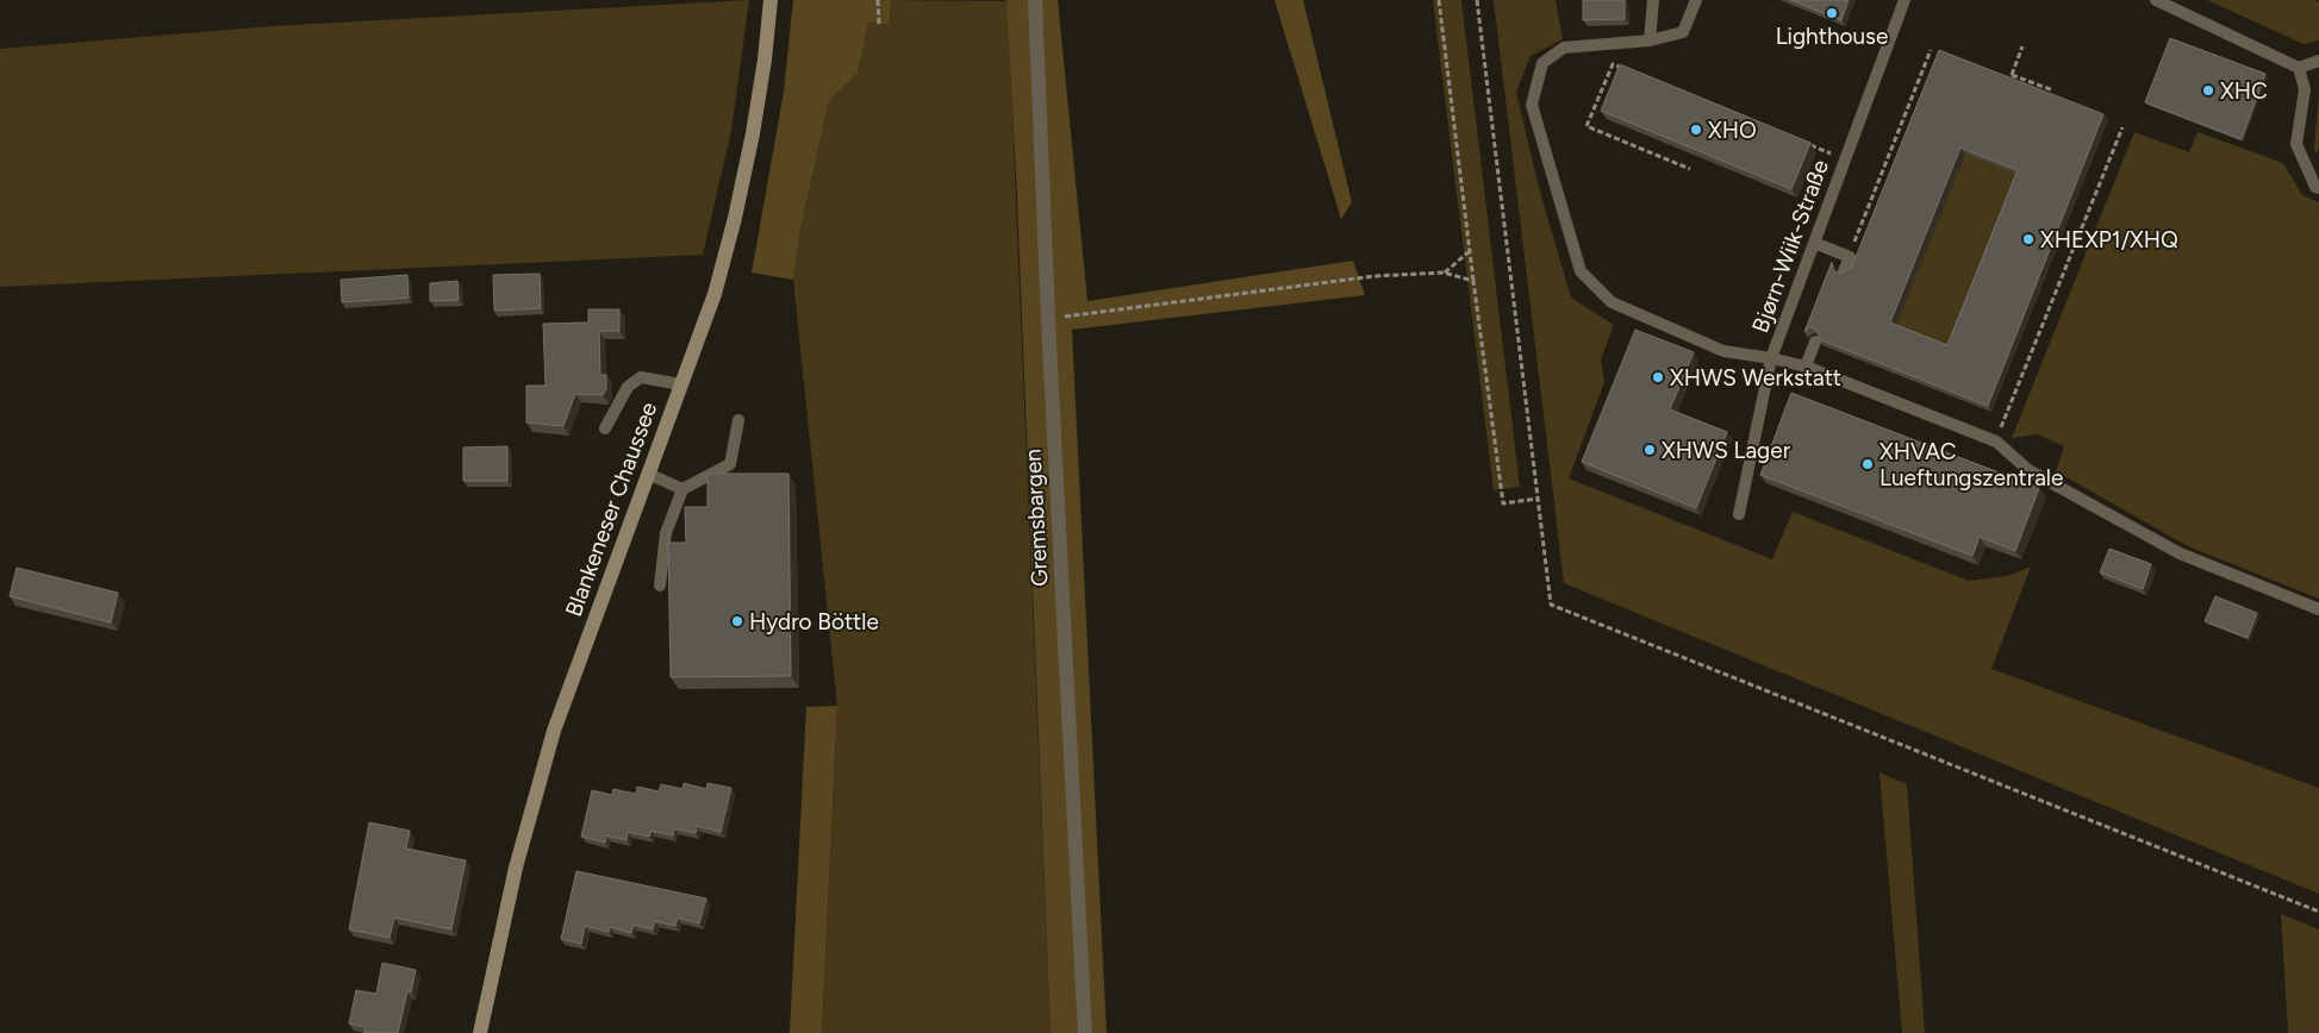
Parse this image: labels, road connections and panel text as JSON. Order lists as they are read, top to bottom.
{
  "streets": {
    "main road": ["Blankeneser Chaussee"],
    "street": ["Gremsbargen"],
    "lane": ["Bjørn-Wiik-Straße"]
  },
  "places": [
    "Lighthouse",
    "XHC",
    "XHO",
    "XHEXP1/XHQ",
    "XHWS Werkstatt",
    "XHWS Lager",
    "XHVAC Lueftungszentrale",
    "Hydro Böttle"
  ]
}
